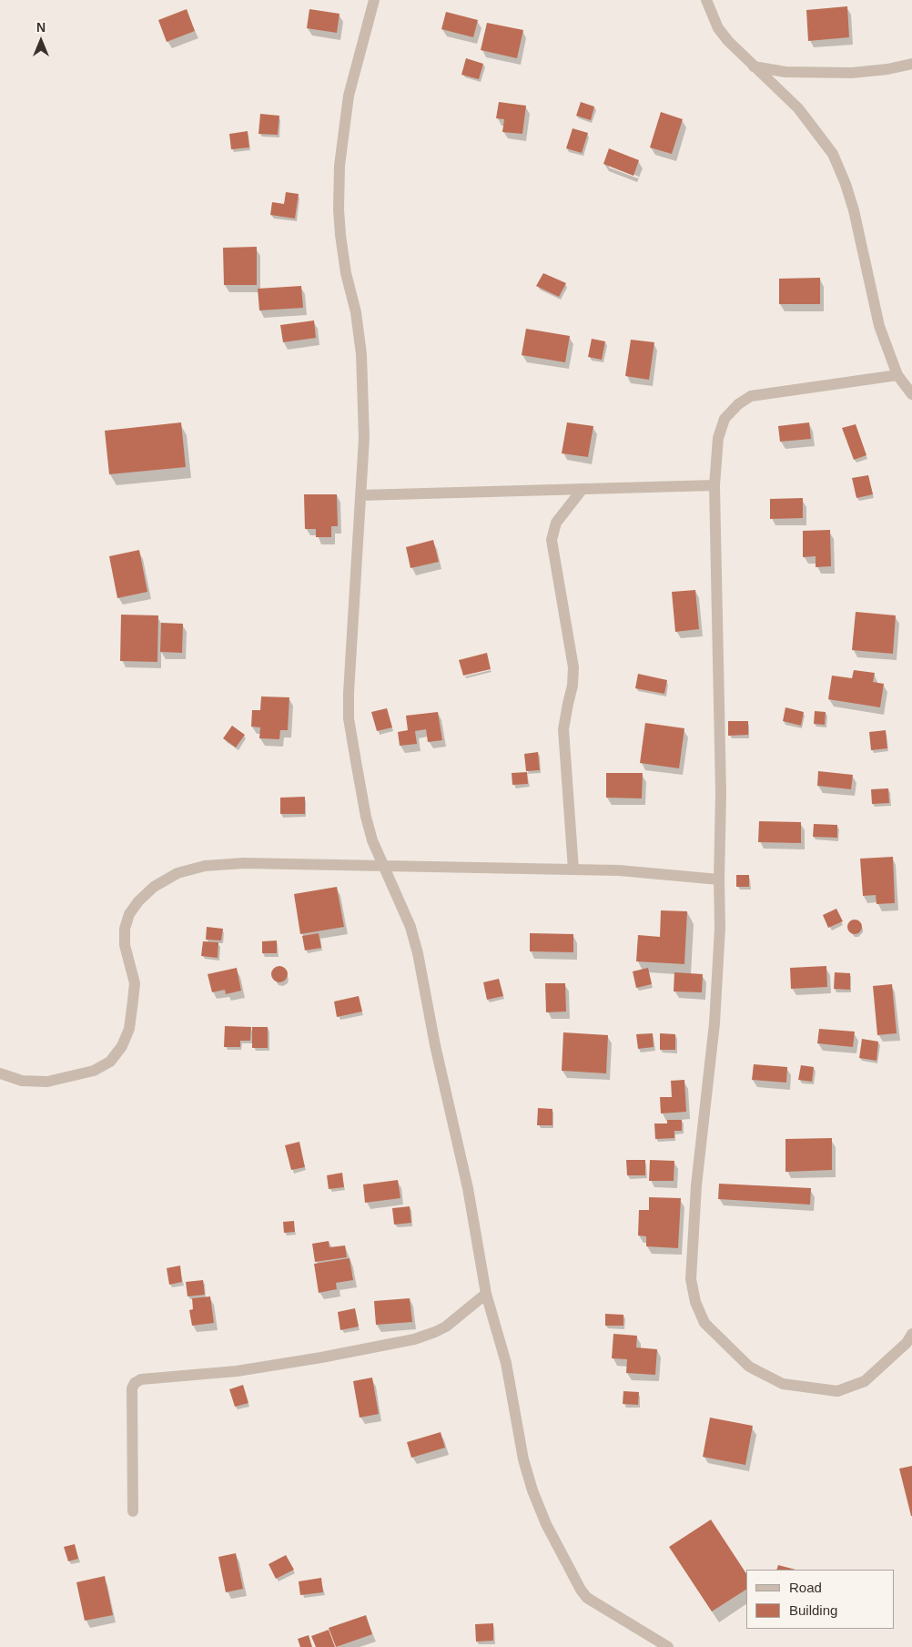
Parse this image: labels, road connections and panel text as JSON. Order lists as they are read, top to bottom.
{
  "legend": ["Road", "Building"],
  "north": "top"
}
